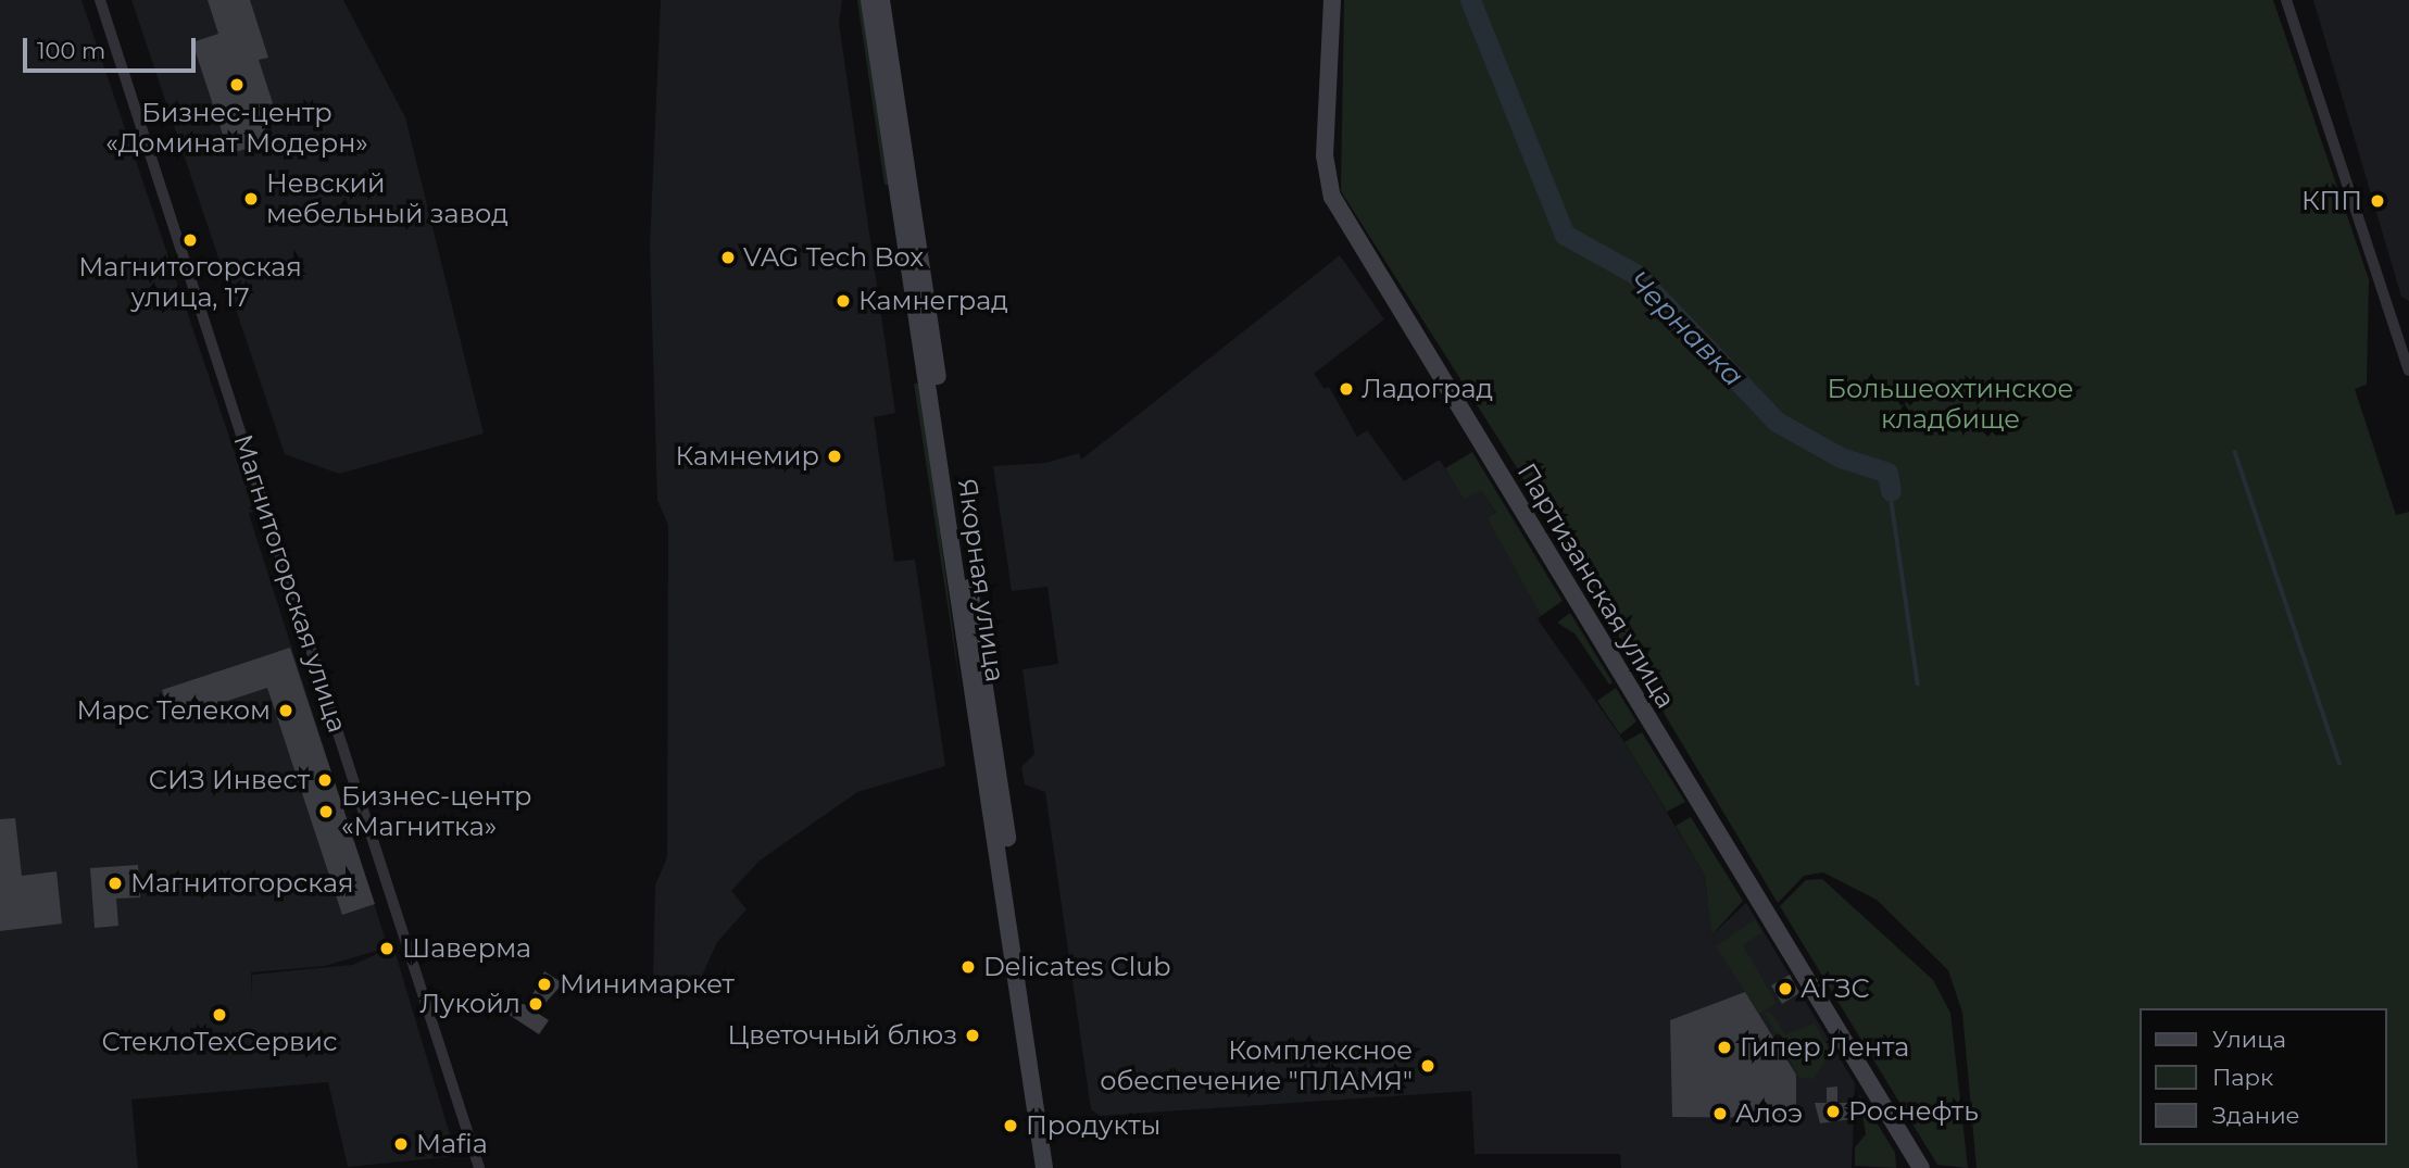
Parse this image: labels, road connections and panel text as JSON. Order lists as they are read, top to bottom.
{
  "streets": {
    "street": ["Якорная улица", "Магнитогорская улица", "Партизанская улица"]
  },
  "water": ["Чернавка"],
  "parks": ["Большеохтинское кладбище"],
  "places": [
    "Бизнес-центр «Доминат Модерн»",
    "Невский мебельный завод",
    "КПП",
    "Магнитогорская улица, 17",
    "VAG Tech Box",
    "Камнеград",
    "Ладоград",
    "Камнемир",
    "Марс Телеком",
    "СИЗ Инвест",
    "Бизнес-центр «Магнитка»",
    "Магнитогорская",
    "Шаверма",
    "Delicates Club",
    "Минимаркет",
    "АГЗС",
    "Лукойл",
    "СтеклоТехСервис",
    "Цветочный блюз",
    "Гипер Лента",
    "Комплексное обеспечение \"ПЛАМЯ\"",
    "Роснефть",
    "Алоэ",
    "Продукты",
    "Mafia"
  ],
  "legend": ["Улица", "Парк", "Здание"],
  "scale_bar": "100 m"
}
